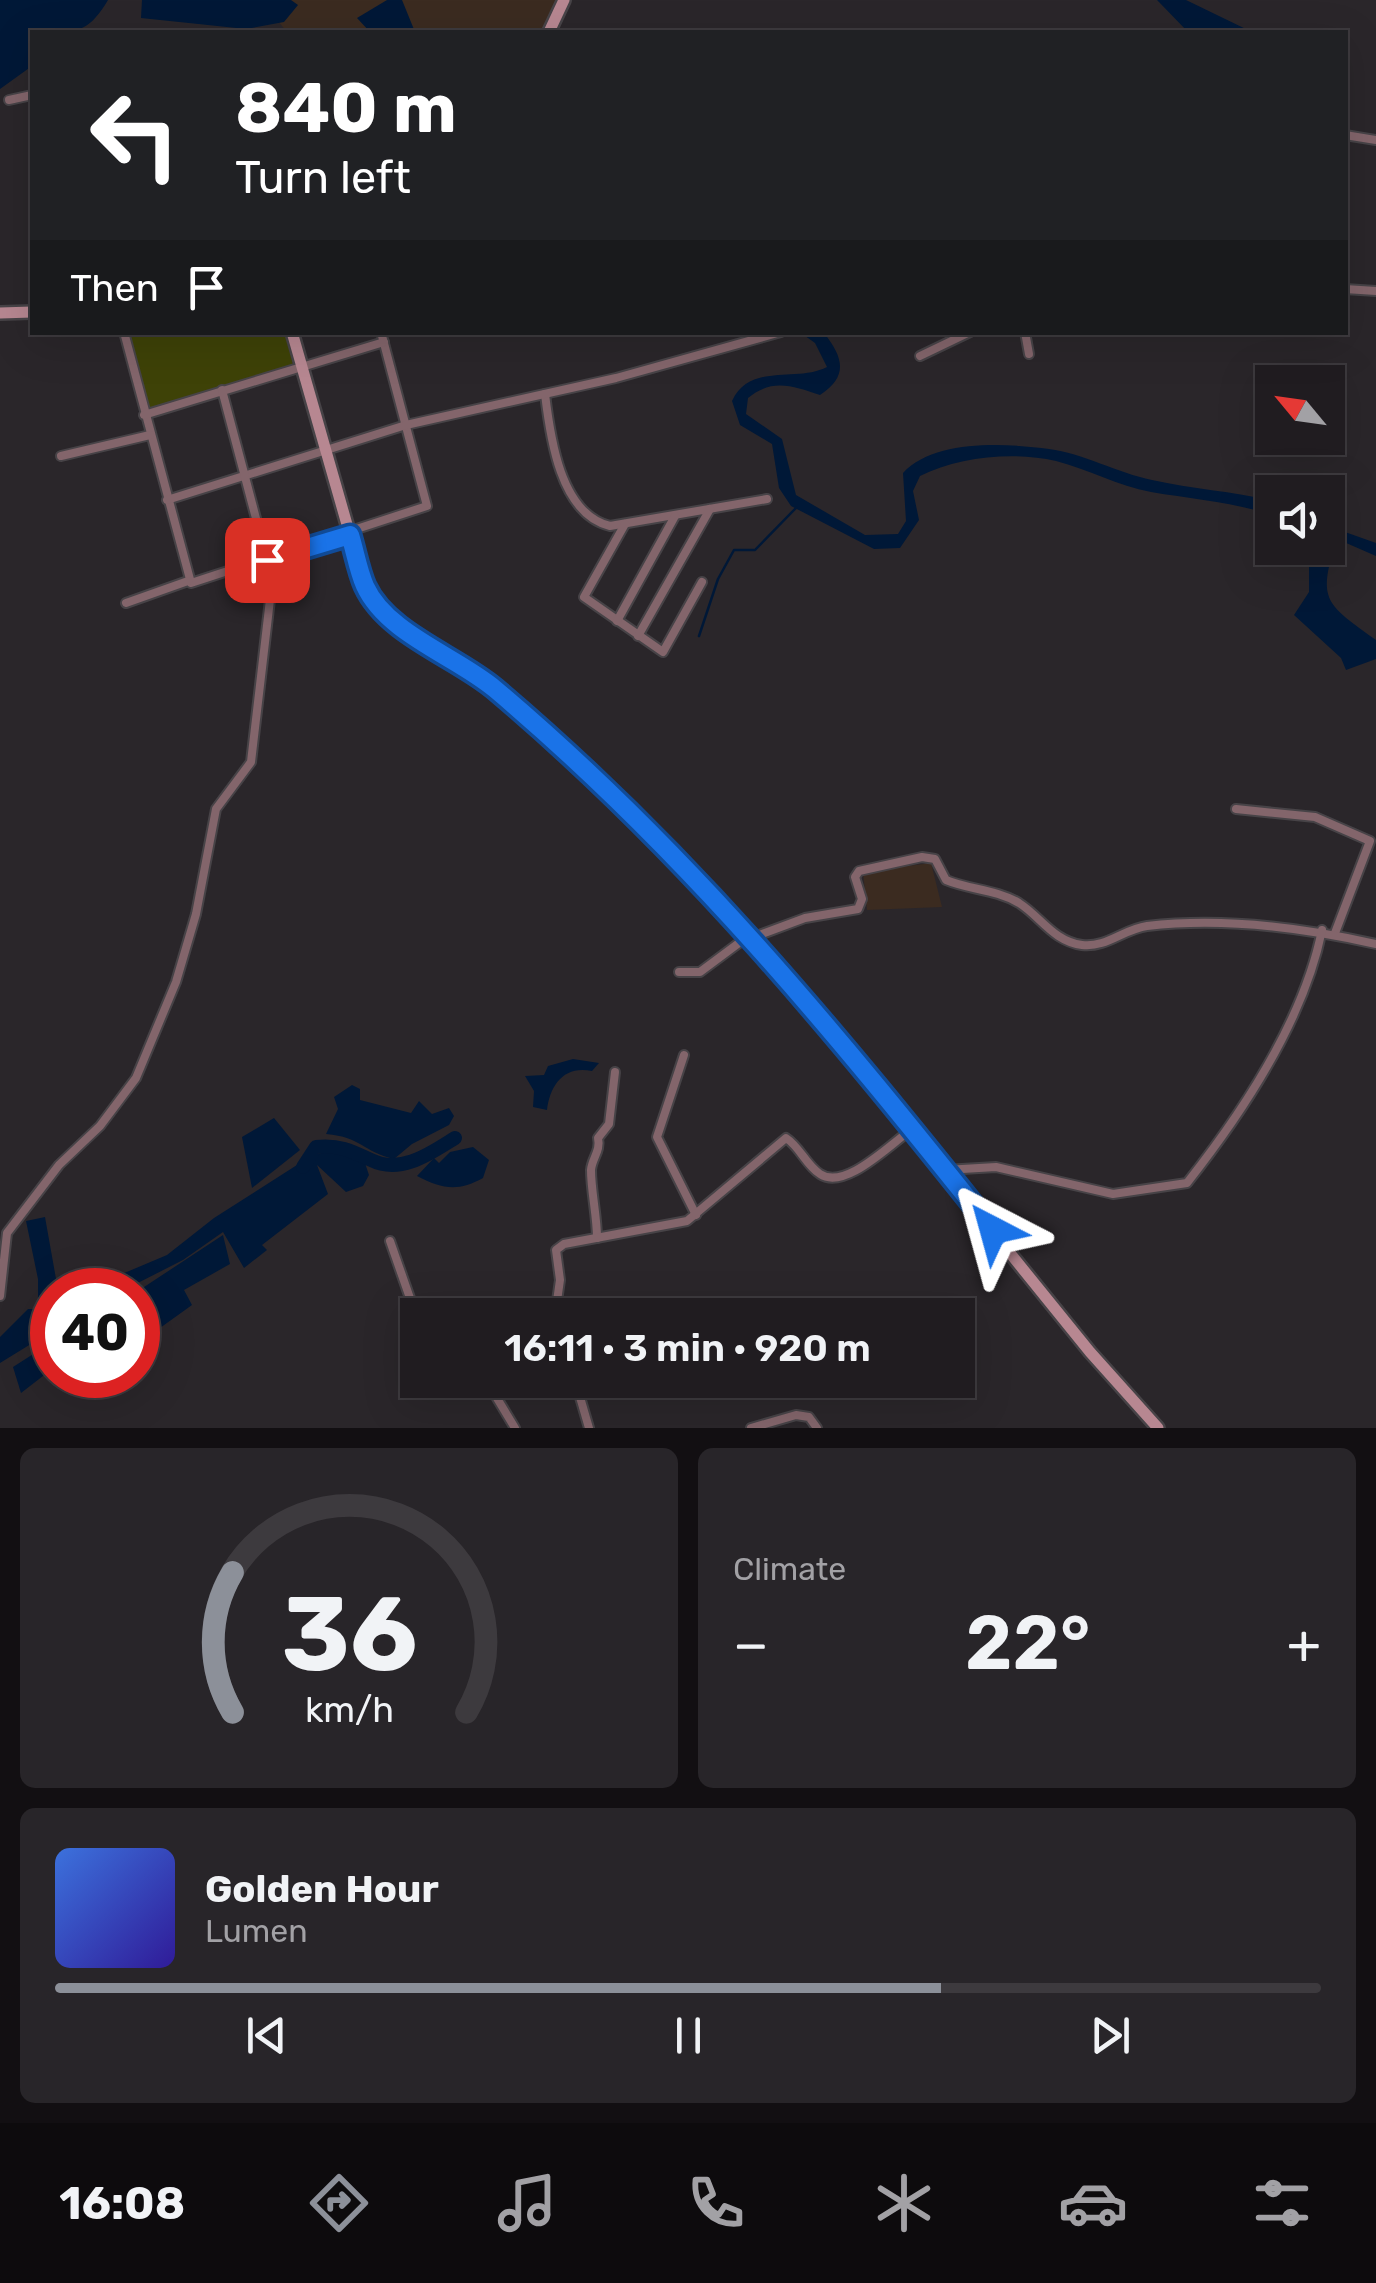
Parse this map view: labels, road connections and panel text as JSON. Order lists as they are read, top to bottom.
{
  "north": "top left",
  "page": {
    "turn": ["840 m", "Turn left"],
    "then": "Then",
    "limit": "40",
    "trip": "16:11 · 3 min · 920 m",
    "tile": "Climate",
    "heat": ["−", "22°", "+"],
    "song": ["Golden Hour", "Lumen"],
    "tabs": "16:08",
    "gauge": ["36", "km/h"]
  }
}
